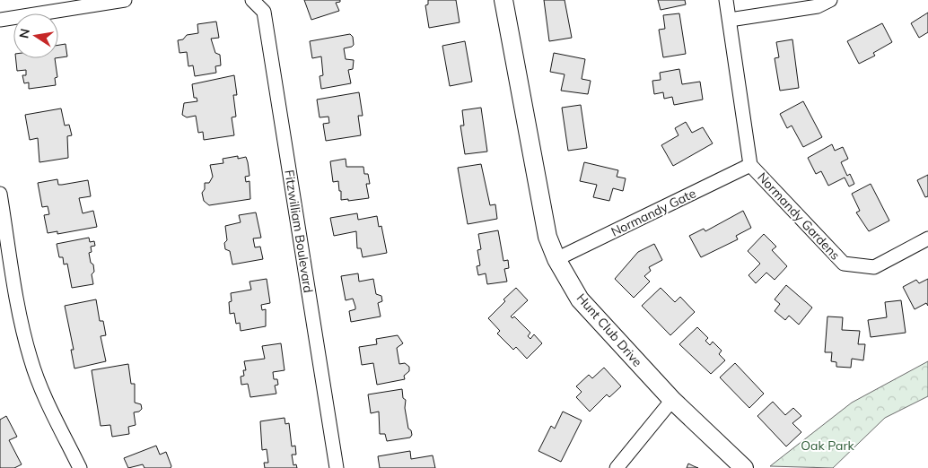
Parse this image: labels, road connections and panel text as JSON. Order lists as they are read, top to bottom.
{
  "streets": {
    "street": [
      "Normandy Gate",
      "Normandy Gardens",
      "Fitzwilliam Boulevard",
      "Hunt Club Drive"
    ]
  },
  "crossings": [
    ["Normandy Gate", "Normandy Gardens"],
    ["Normandy Gate", "Hunt Club Drive"]
  ],
  "parks": ["Oak Park"],
  "north": "left"
}
